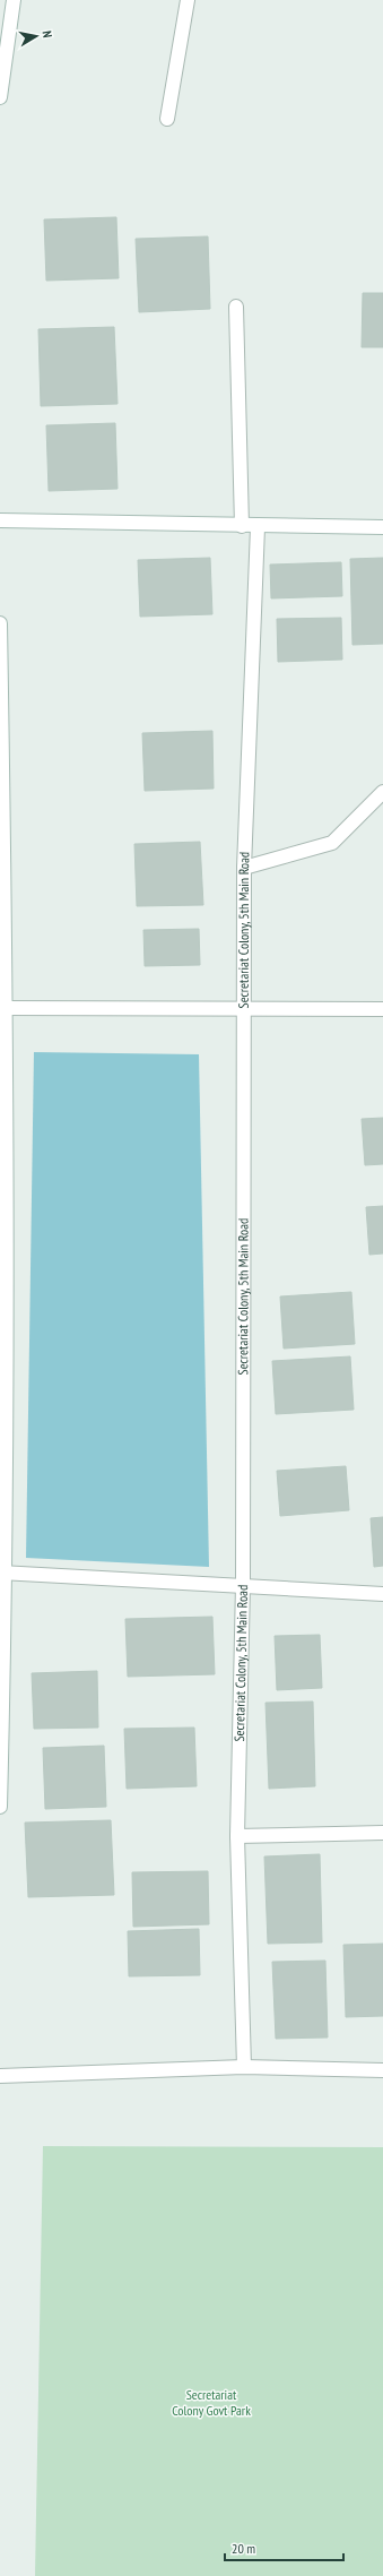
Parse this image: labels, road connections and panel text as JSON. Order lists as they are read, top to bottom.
{
  "streets": {
    "street": ["Secretariat Colony, 5th Main Road"]
  },
  "parks": ["Secretariat Colony Govt Park"],
  "scale_bar": "20 m",
  "north": "right"
}
